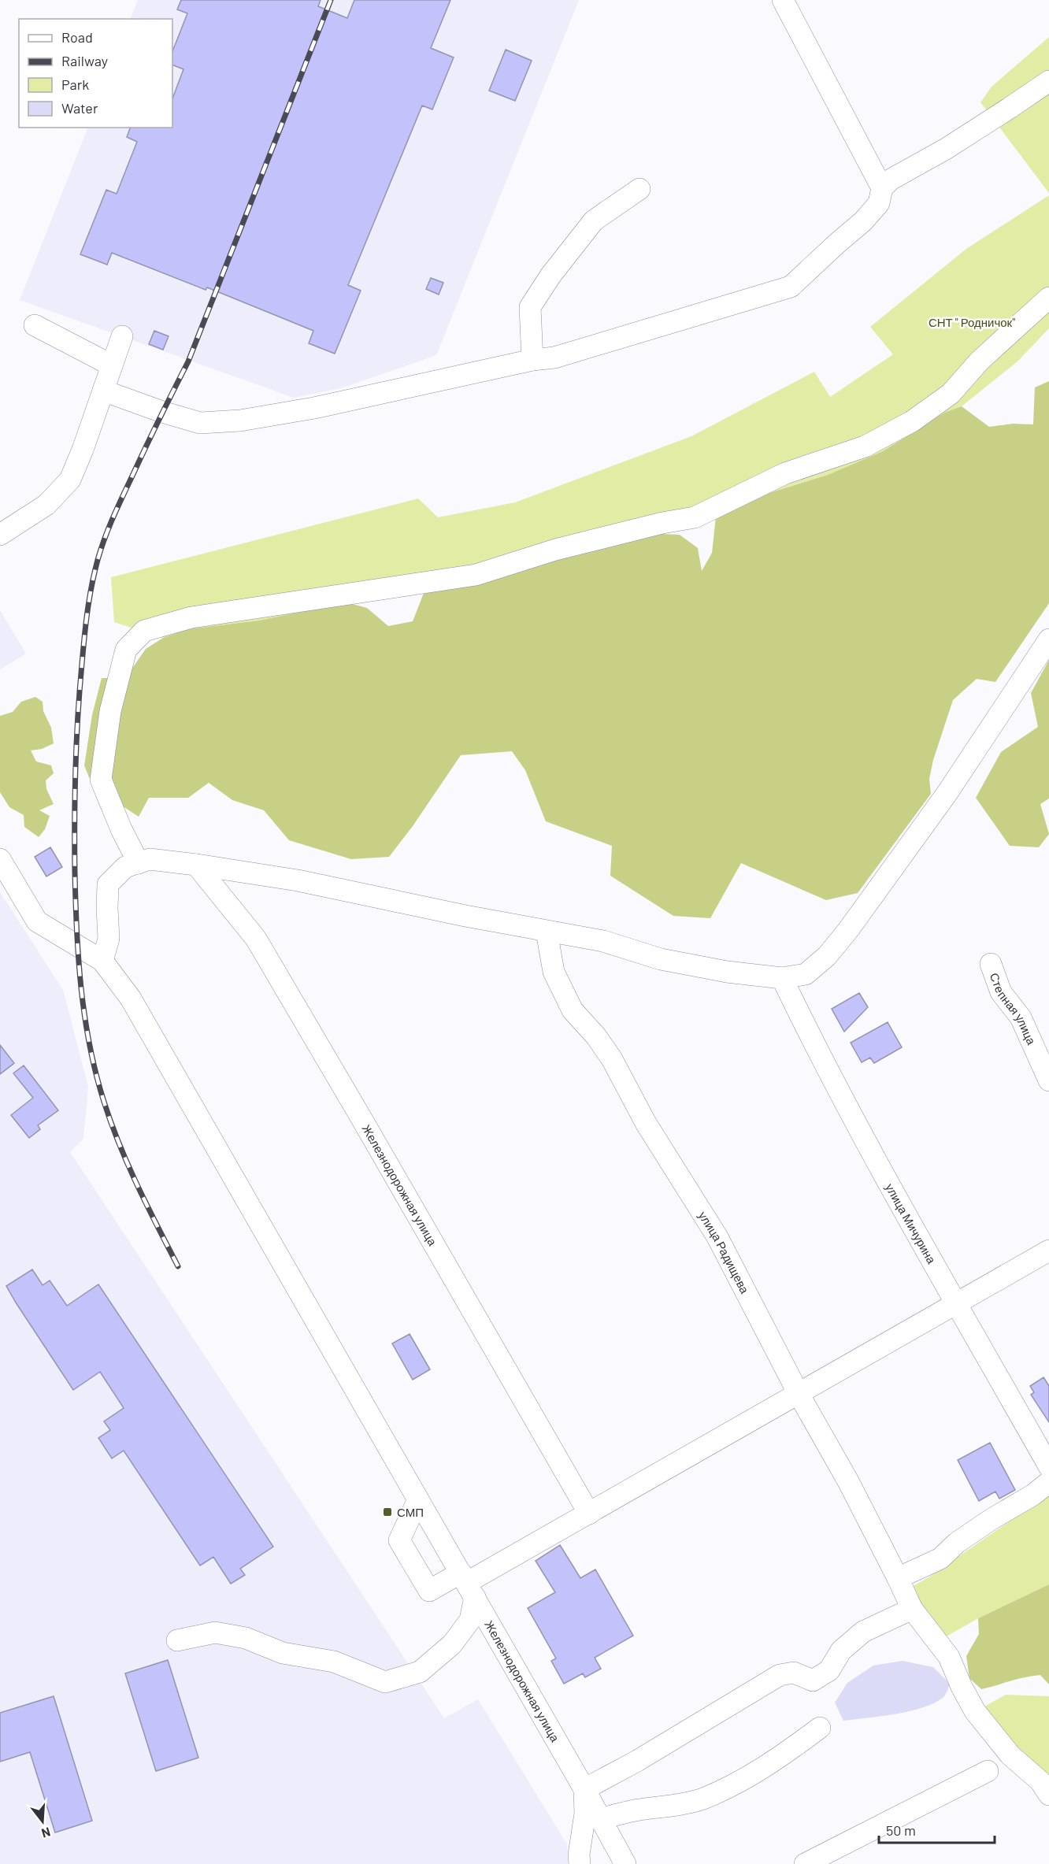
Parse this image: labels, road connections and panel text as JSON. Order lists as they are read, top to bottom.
{
  "streets": {
    "street": [
      "Степная улица",
      "Железнодорожная улица",
      "улица Мичурина",
      "улица Радищева"
    ]
  },
  "parks": ["СНТ \" Родничок\""],
  "places": {
    "transit": ["СМП"]
  },
  "legend": [
    "Road",
    "Railway",
    "Park",
    "Water"
  ],
  "scale_bar": "50 m",
  "north": "bottom"
}
